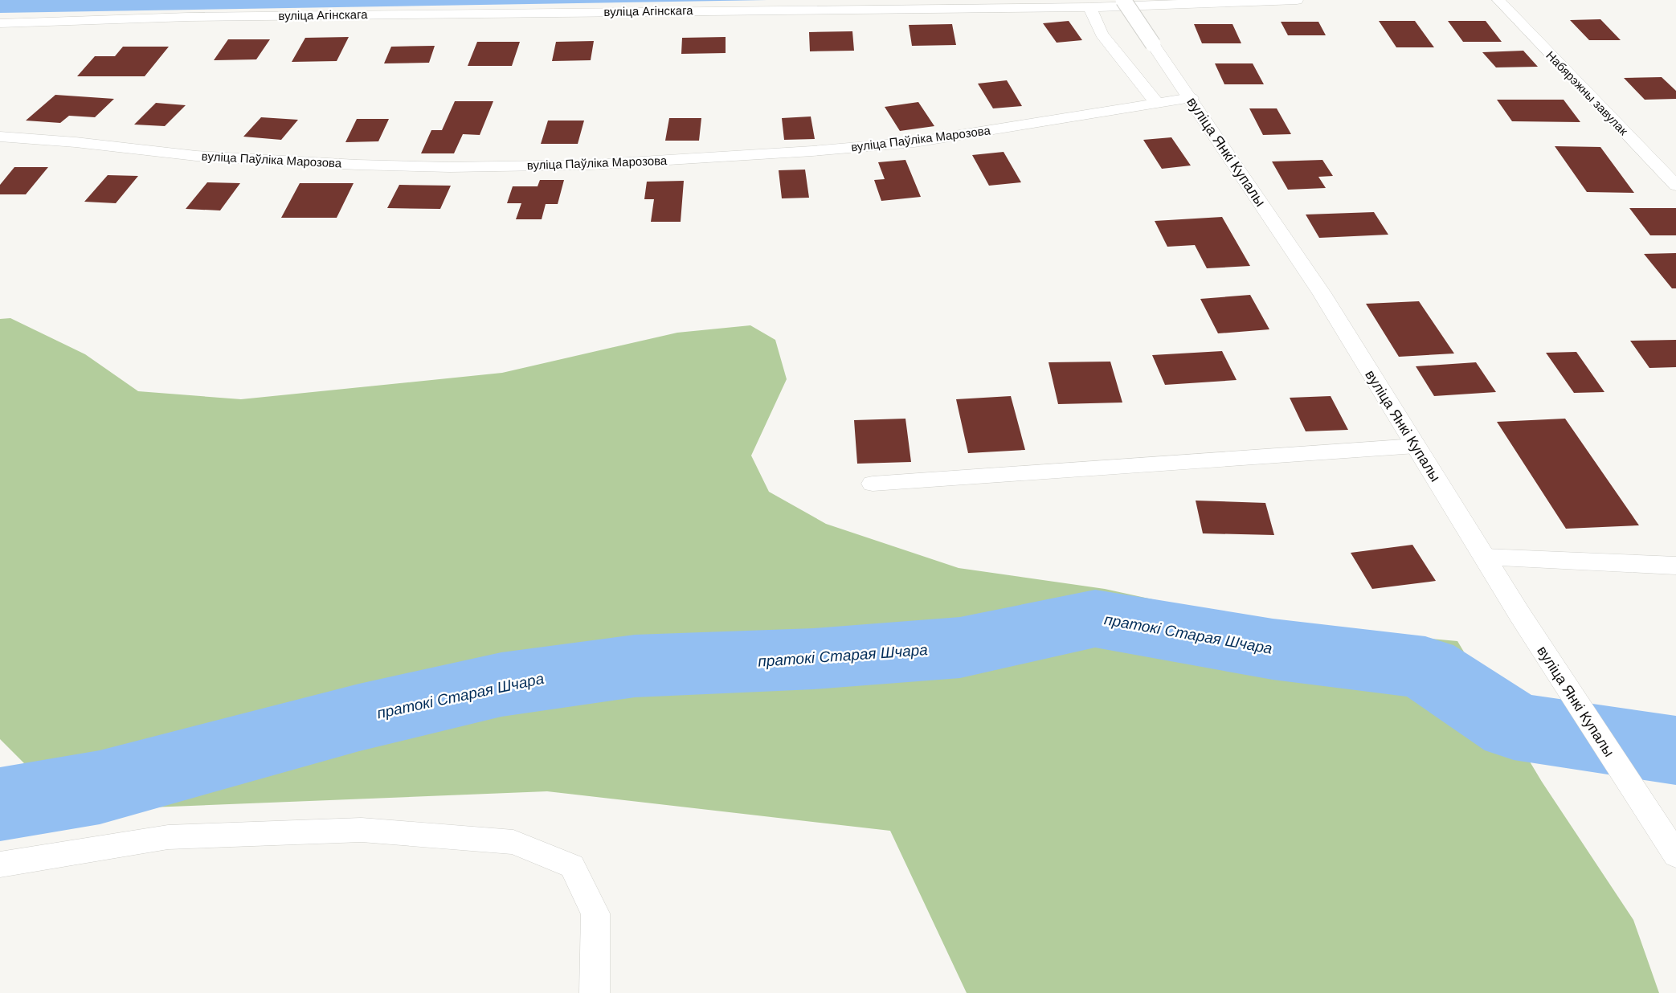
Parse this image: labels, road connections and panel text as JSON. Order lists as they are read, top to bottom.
{
  "streets": {
    "street": [
      "вуліца Агінскага",
      "Набярэжны завулак",
      "вуліца Паўліка Марозова",
      "вуліца Янкі Купалы"
    ]
  },
  "crossings": [
    ["вуліца Паўліка Марозова", "вуліца Янкі Купалы"]
  ],
  "water": ["пратокі Старая Шчара"]
}
